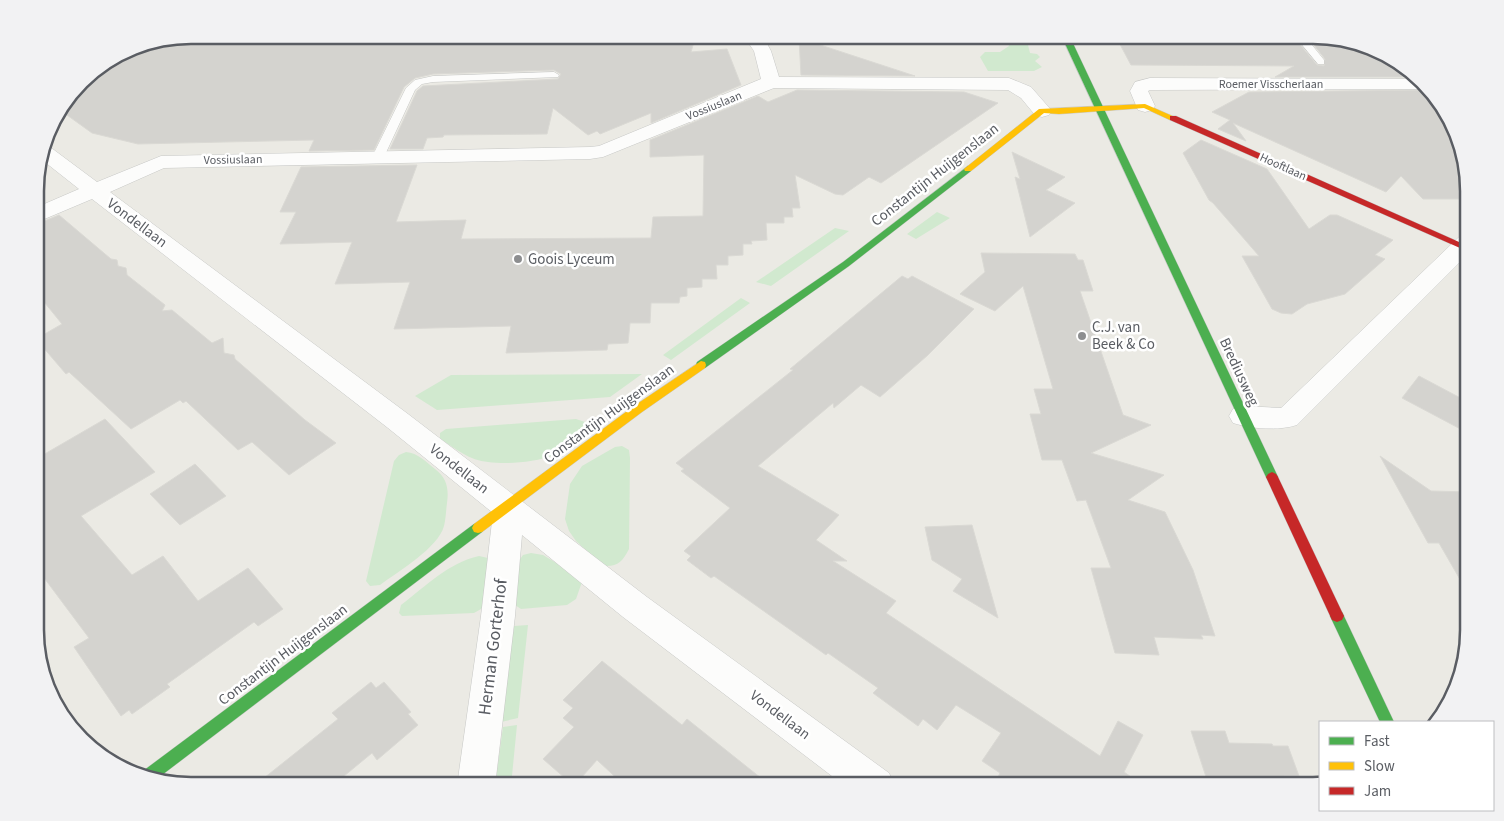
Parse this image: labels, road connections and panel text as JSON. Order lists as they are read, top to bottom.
{
  "streets": {
    "street": [
      "Roemer Visscherlaan",
      "Vossiuslaan",
      "Hooftlaan",
      "Constantijn Huijgenslaan",
      "Vondellaan",
      "Brediusweg",
      "Herman Gorterhof"
    ]
  },
  "crossings": [
    ["Roemer Visscherlaan", "Hooftlaan"],
    ["Vossiuslaan", "Constantijn Huijgenslaan"],
    ["Vossiuslaan", "Vondellaan"],
    ["Hooftlaan", "Brediusweg"],
    ["Constantijn Huijgenslaan", "Vondellaan"],
    ["Constantijn Huijgenslaan", "Herman Gorterhof"],
    ["Vondellaan", "Herman Gorterhof"]
  ],
  "places": ["Goois Lyceum", "C.J. van Beek & Co"],
  "legend": ["Fast", "Slow", "Jam"]
}
